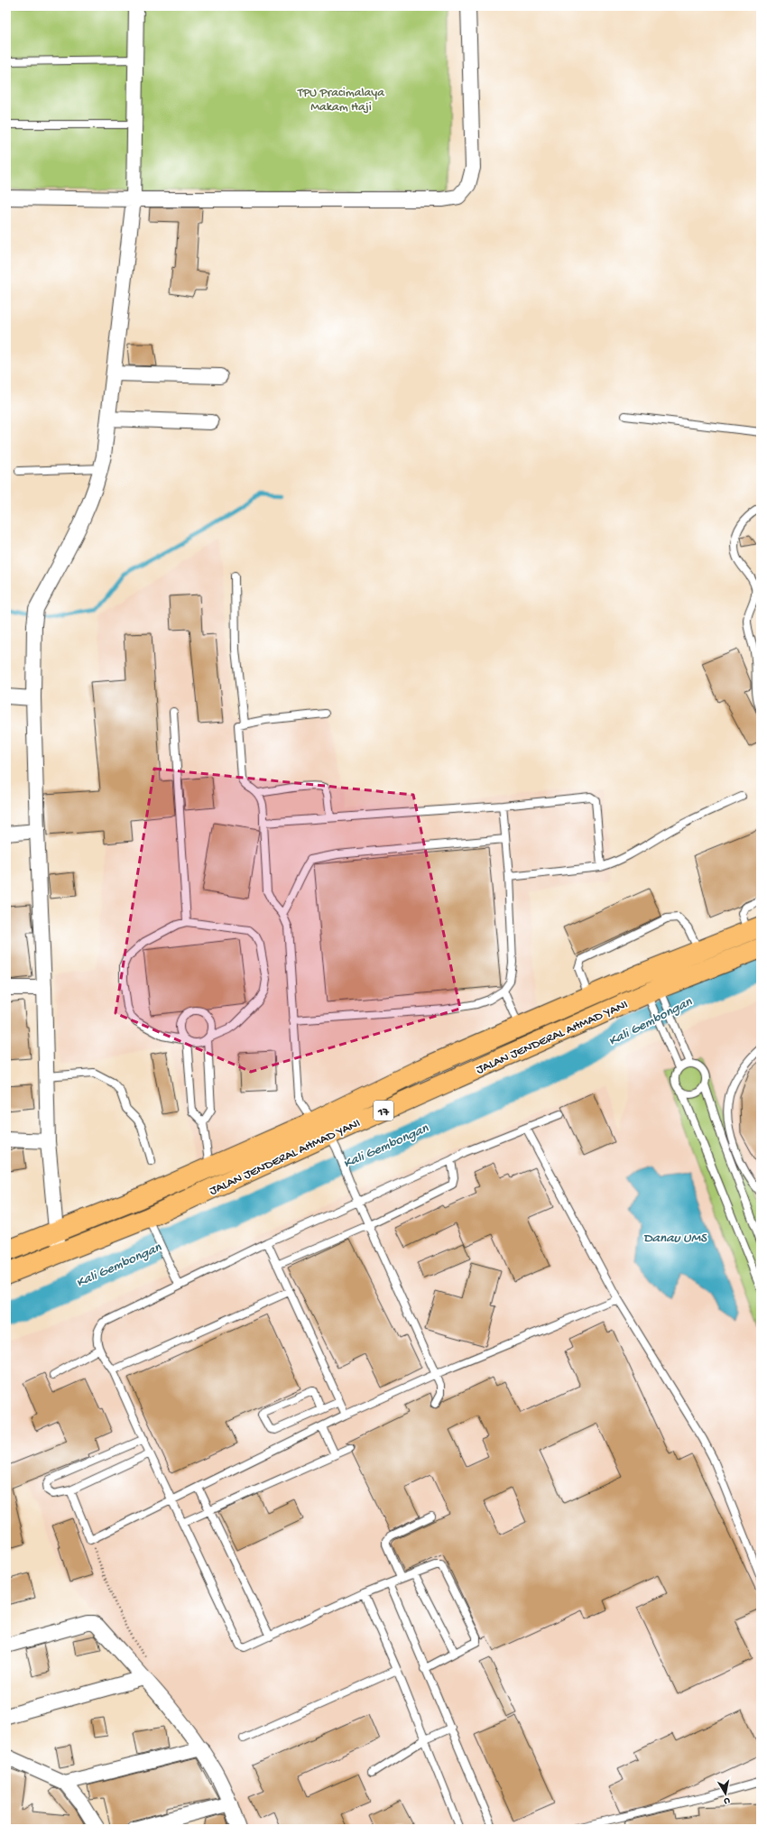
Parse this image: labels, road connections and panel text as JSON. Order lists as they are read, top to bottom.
{
  "streets": {
    "highway": ["JALAN JENDERAL AHMAD YANI", "17"]
  },
  "water": ["Kali Gembongan", "Danau UMS"],
  "parks": ["TPU Pracimalaya Makam Haji"],
  "north": "bottom"
}
